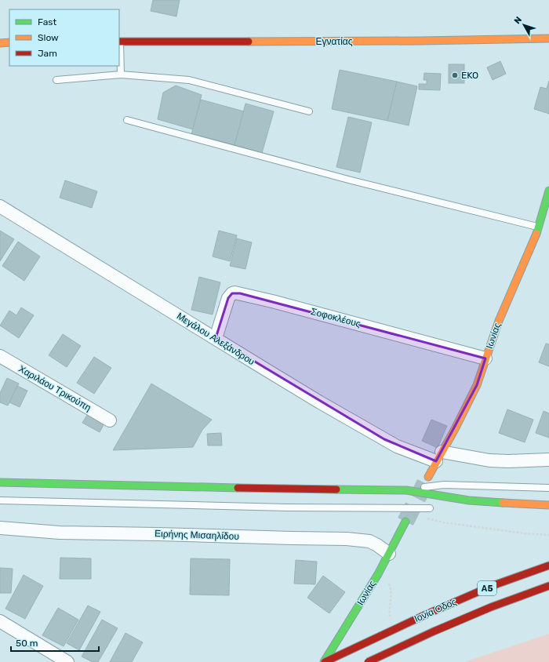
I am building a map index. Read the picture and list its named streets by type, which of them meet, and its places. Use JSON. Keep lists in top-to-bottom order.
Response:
{
  "streets": {
    "main road": [
      "Εγνατίας",
      "Ιωνίας",
      "Α5",
      "Ιονία Οδός"
    ],
    "street": [
      "Σοφοκλέους",
      "Μεγάλου Αλεξάνδρου",
      "Χαριλάου Τρικούπη",
      "Ειρήνης Μισαηλίδου"
    ]
  },
  "crossings": [
    ["Σοφοκλέους", "Ιωνίας"],
    ["Σοφοκλέους", "Μεγάλου Αλεξάνδρου"],
    ["Ιωνίας", "Μεγάλου Αλεξάνδρου"],
    ["Ιωνίας", "Ειρήνης Μισαηλίδου"],
    ["Ιωνίας", "Ιονία Οδός"]
  ],
  "places": ["EKO"],
  "legend": ["Fast", "Slow", "Jam"],
  "scale_bar": "50 m",
  "north": "top left"
}
